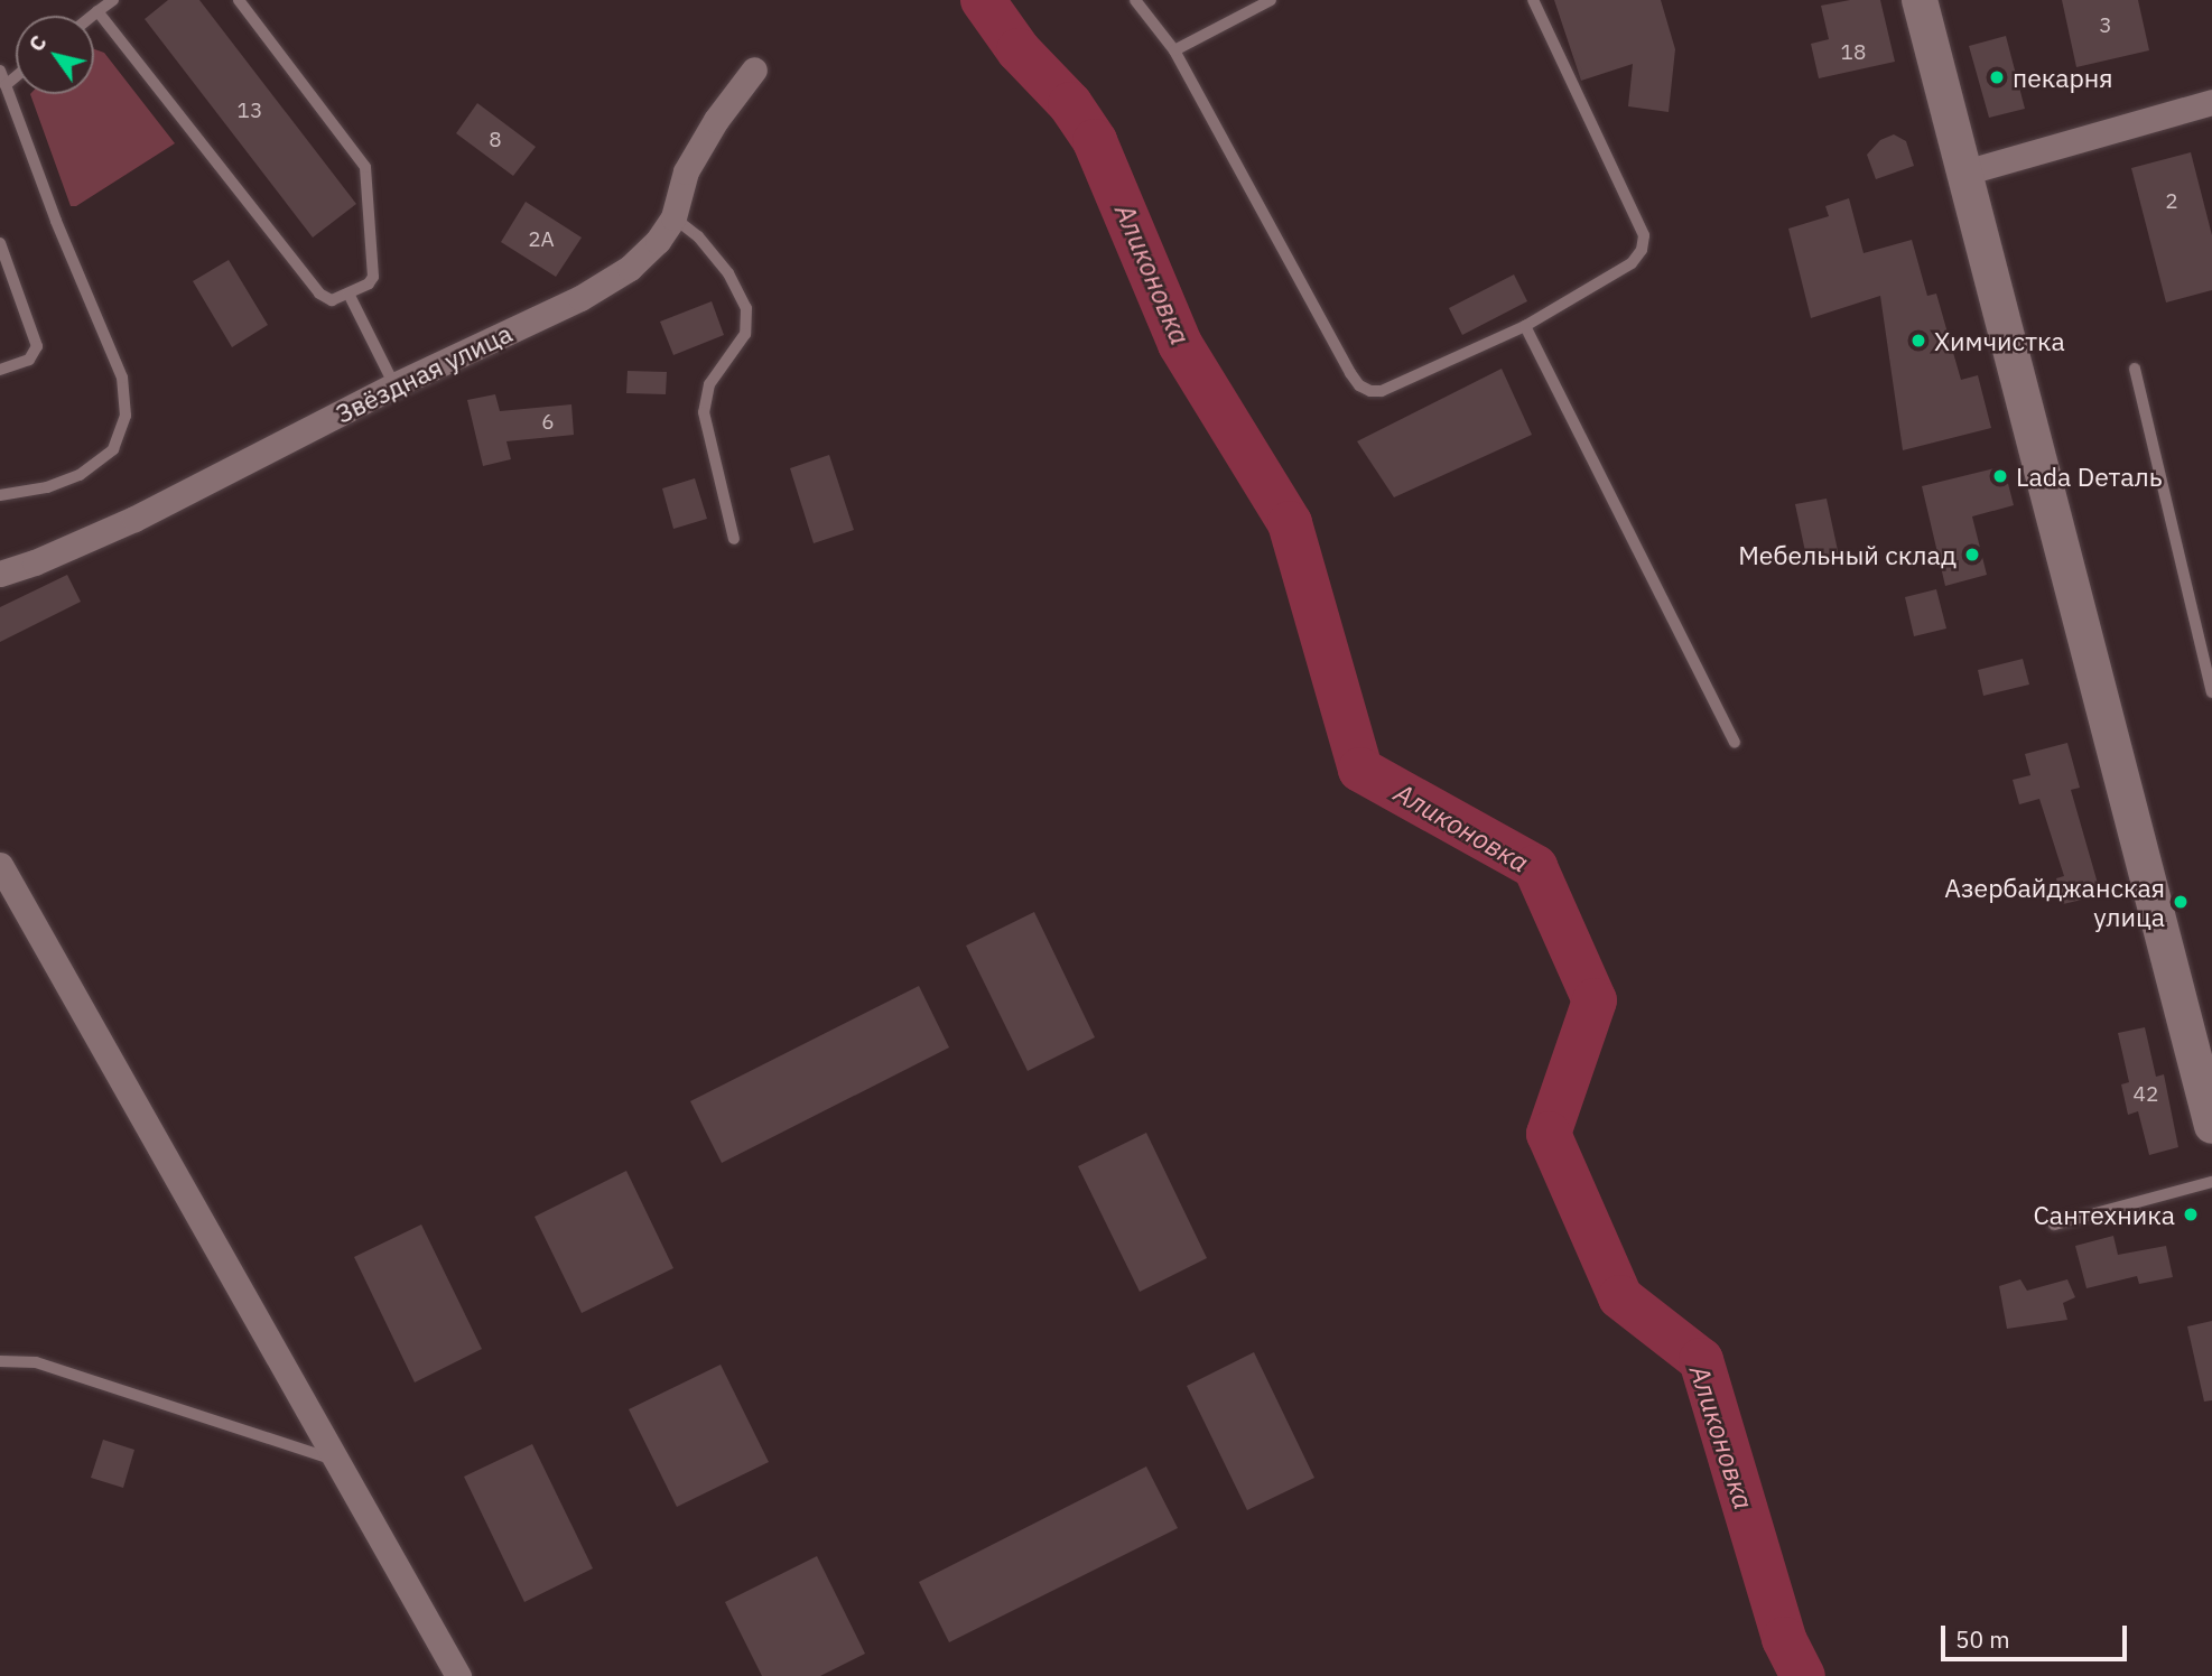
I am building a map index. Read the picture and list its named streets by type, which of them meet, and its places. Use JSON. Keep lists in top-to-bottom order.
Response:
{
  "streets": {
    "street": ["Звёздная улица"]
  },
  "water": ["Аликоновка"],
  "places": [
    "пекарня",
    "Химчистка",
    "Lada Dеталь",
    "Мебельный склад",
    "Азербайджанская улица",
    "Сантехника"
  ],
  "house_numbers": [
    "3",
    "18",
    "13",
    "8",
    "2",
    "2А",
    "6",
    "42"
  ],
  "scale_bar": "50 m",
  "north": "top left"
}
